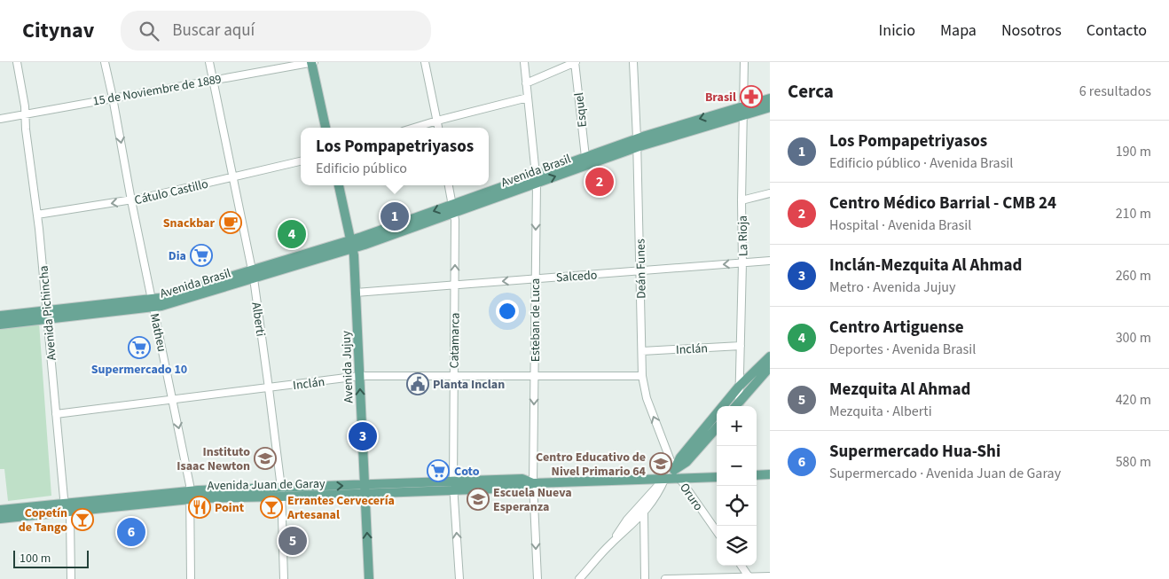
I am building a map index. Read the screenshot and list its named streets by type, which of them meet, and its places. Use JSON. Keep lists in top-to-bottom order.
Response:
{
  "streets": {
    "main road": ["Avenida Brasil", "Avenida Jujuy", "Avenida Juan de Garay"],
    "street": [
      "15 de Noviembre de 1889",
      "Esquel",
      "Cátulo Castillo",
      "La Rioja",
      "Deán Funes",
      "Salcedo",
      "Avenida Pichincha",
      "Alberti",
      "Esteban de Luca",
      "Matheu",
      "Catamarca",
      "Inclán",
      "Oruro"
    ]
  },
  "crossings": [
    ["15 de Noviembre de 1889", "Avenida Pichincha"],
    ["15 de Noviembre de 1889", "Alberti"],
    ["15 de Noviembre de 1889", "Matheu"],
    ["Esquel", "Avenida Brasil"],
    ["Avenida Brasil", "La Rioja"],
    ["Avenida Brasil", "Deán Funes"],
    ["Avenida Brasil", "Avenida Pichincha"],
    ["Avenida Brasil", "Alberti"],
    ["Avenida Brasil", "Esteban de Luca"],
    ["Avenida Brasil", "Matheu"],
    ["Avenida Brasil", "Catamarca"],
    ["Avenida Brasil", "Avenida Jujuy"],
    ["Cátulo Castillo", "Avenida Pichincha"],
    ["Cátulo Castillo", "Alberti"],
    ["Cátulo Castillo", "Matheu"],
    ["La Rioja", "Salcedo"],
    ["La Rioja", "Inclán"],
    ["Deán Funes", "Salcedo"],
    ["Deán Funes", "Inclán"],
    ["Deán Funes", "Oruro"],
    ["Salcedo", "Esteban de Luca"],
    ["Salcedo", "Catamarca"],
    ["Salcedo", "Avenida Jujuy"],
    ["Avenida Pichincha", "Inclán"],
    ["Avenida Pichincha", "Avenida Juan de Garay"],
    ["Alberti", "Inclán"],
    ["Alberti", "Avenida Juan de Garay"],
    ["Esteban de Luca", "Inclán"],
    ["Esteban de Luca", "Avenida Juan de Garay"],
    ["Matheu", "Inclán"],
    ["Matheu", "Avenida Juan de Garay"],
    ["Catamarca", "Inclán"],
    ["Catamarca", "Avenida Juan de Garay"],
    ["Inclán", "Avenida Jujuy"],
    ["Avenida Jujuy", "Avenida Juan de Garay"]
  ],
  "one_way": [
    "Cátulo Castillo",
    "Salcedo",
    "Esteban de Luca",
    "Matheu",
    "Catamarca",
    "Avenida Jujuy"
  ],
  "places": {
    "pharmacy": ["Brasil"],
    "cafe": ["Snackbar"],
    "supermarket": ["Dia", "Supermercado 10", "Coto"],
    "public building": ["Planta Inclan"],
    "school or university": ["Instituto Isaac Newton", "Centro Educativo de Nivel Primario 64", "Escuela Nueva Esperanza"],
    "restaurant": ["Point"],
    "bar": ["Errantes Cervecería Artesanal", "Copetín de Tango"]
  },
  "scale_bar": "100 m",
  "page": {
    "header": "Citynav",
    "search": "Buscar aquí",
    "nav": [
      "Inicio",
      "Mapa",
      "Nosotros",
      "Contacto"
    ],
    "heading": ["Cerca", "6 resultados"],
    "list": [
      {
        "mark": "1",
        "name": "Los Pompapetriyasos",
        "note": "Edificio público · Avenida Brasil",
        "value": "190 m"
      },
      {
        "mark": "2",
        "name": "Centro Médico Barrial - CMB 24",
        "note": "Hospital · Avenida Brasil",
        "value": "210 m"
      },
      {
        "mark": "3",
        "name": "Inclán-Mezquita Al Ahmad",
        "note": "Metro · Avenida Jujuy",
        "value": "260 m"
      },
      {
        "mark": "4",
        "name": "Centro Artiguense",
        "note": "Deportes · Avenida Brasil",
        "value": "300 m"
      },
      {
        "mark": "5",
        "name": "Mezquita Al Ahmad",
        "note": "Mezquita · Alberti",
        "value": "420 m"
      },
      {
        "mark": "6",
        "name": "Supermercado Hua-Shi",
        "note": "Supermercado · Avenida Juan de Garay",
        "value": "580 m"
      }
    ],
    "popup": ["Los Pompapetriyasos", "Edificio público"],
    "pins": [
      "2",
      "1",
      "4",
      "3",
      "6",
      "5"
    ],
    "map_buttons": ["+", "−"],
    "scale": "100 m"
  }
}
